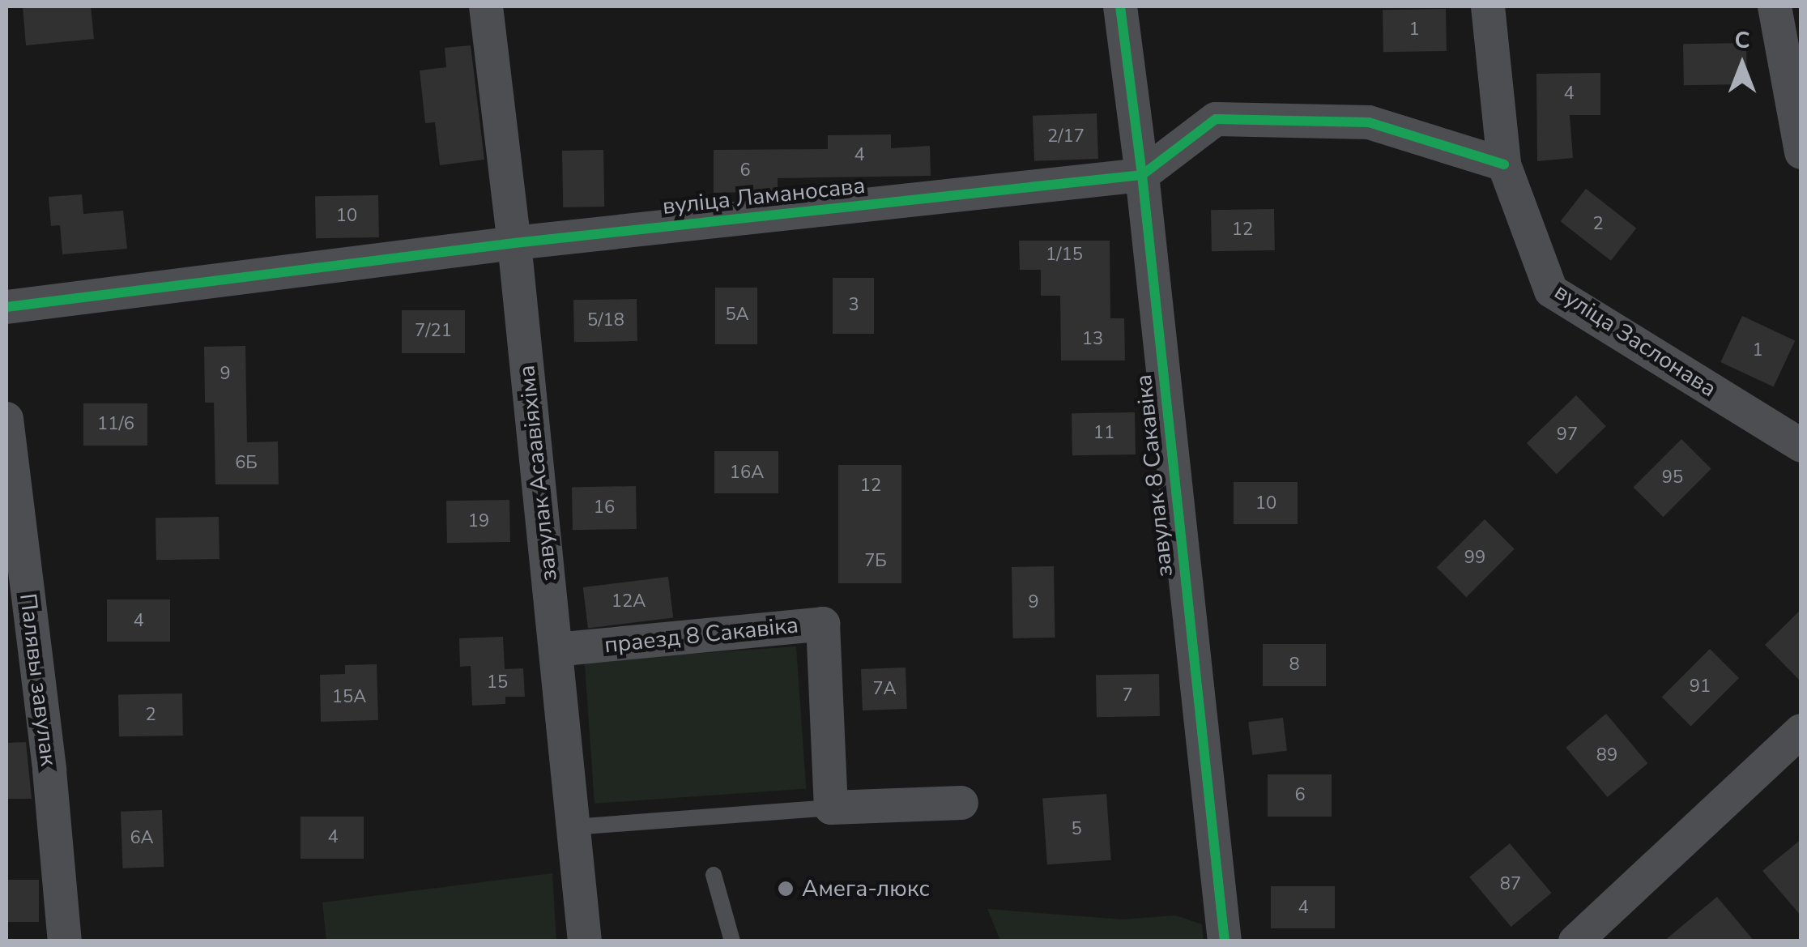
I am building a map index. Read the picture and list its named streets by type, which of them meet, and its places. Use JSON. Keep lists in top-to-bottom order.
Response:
{
  "streets": {
    "street": [
      "вуліца Ламаносава",
      "вуліца Заслонава",
      "завулак Асаавіяхіма",
      "завулак 8 Сакавіка",
      "праезд 8 Сакавіка",
      "Палявы завулак"
    ]
  },
  "crossings": [
    ["вуліца Ламаносава", "завулак Асаавіяхіма"],
    ["вуліца Ламаносава", "завулак 8 Сакавіка"],
    ["завулак Асаавіяхіма", "праезд 8 Сакавіка"]
  ],
  "places": ["Амега-люкс"],
  "house_numbers": [
    "1",
    "4",
    "2/17",
    "4",
    "6",
    "10",
    "2",
    "12",
    "1/15",
    "3",
    "5А",
    "5/18",
    "7/21",
    "13",
    "1",
    "9",
    "11/6",
    "11",
    "97",
    "6Б",
    "16А",
    "95",
    "12",
    "10",
    "16",
    "19",
    "99",
    "7Б",
    "12А",
    "9",
    "4",
    "8",
    "15",
    "91",
    "7А",
    "7",
    "15А",
    "2",
    "89",
    "6",
    "5",
    "4",
    "6А",
    "87",
    "4"
  ],
  "north": "top"
}
